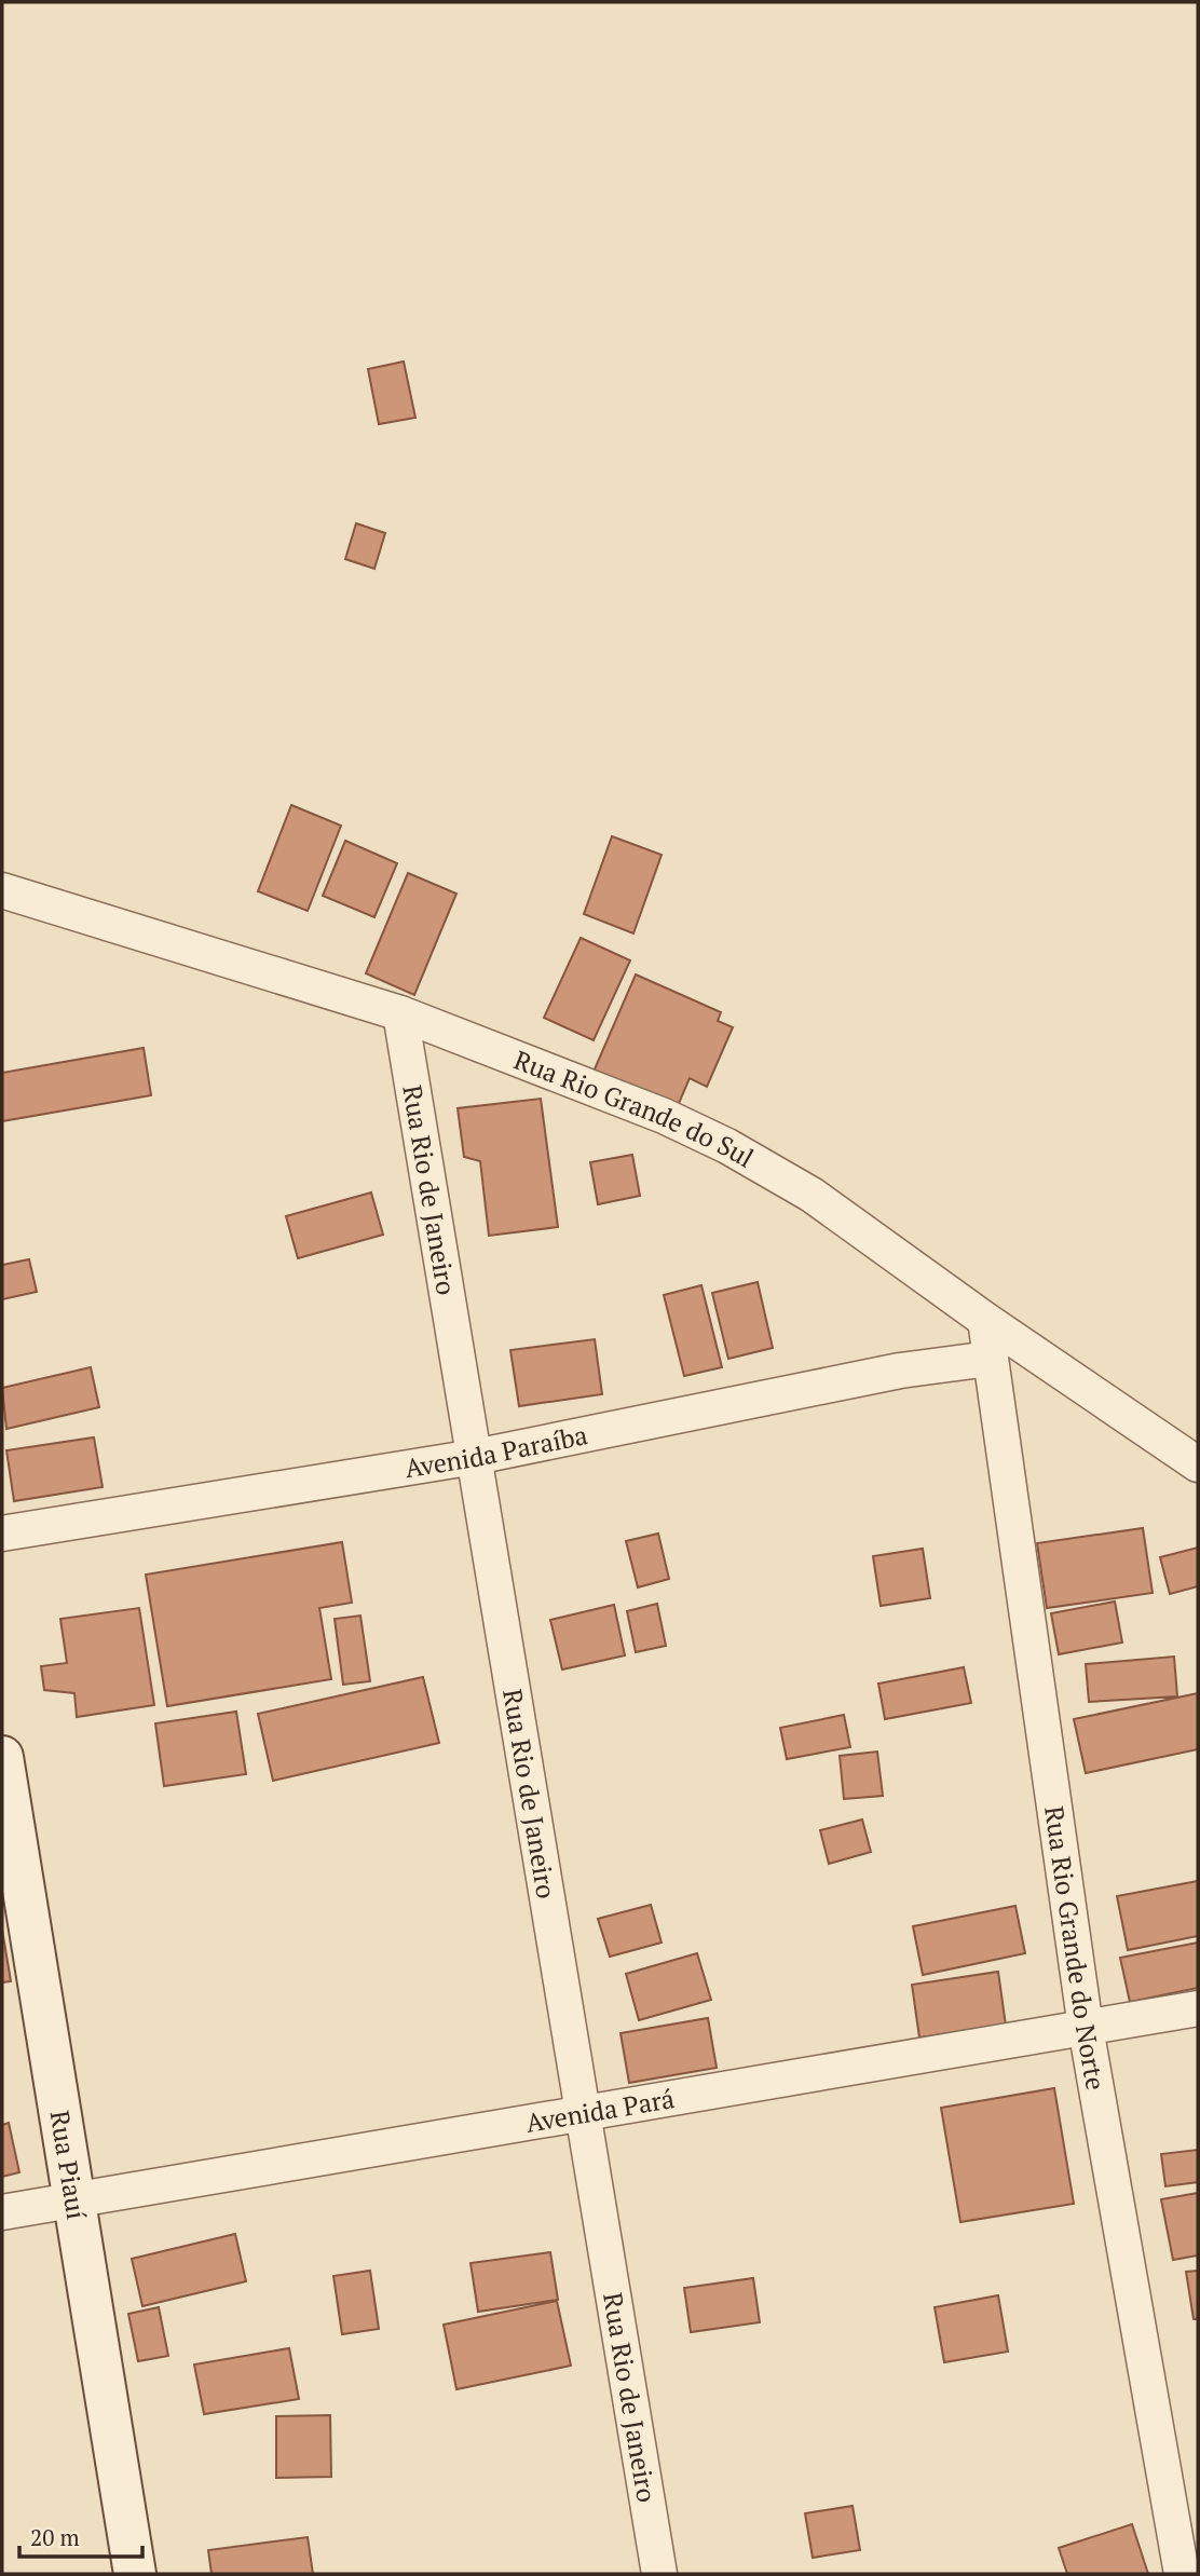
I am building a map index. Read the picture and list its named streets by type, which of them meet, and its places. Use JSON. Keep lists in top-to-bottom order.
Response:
{
  "streets": {
    "street": [
      "Rua Rio Grande do Sul",
      "Rua Rio de Janeiro",
      "Avenida Paraíba",
      "Rua Rio Grande do Norte",
      "Avenida Pará",
      "Rua Piauí"
    ]
  },
  "crossings": [
    ["Rua Rio Grande do Sul", "Rua Rio de Janeiro"],
    ["Rua Rio Grande do Sul", "Rua Rio Grande do Norte"],
    ["Rua Rio de Janeiro", "Avenida Paraíba"],
    ["Rua Rio de Janeiro", "Avenida Pará"],
    ["Avenida Paraíba", "Rua Rio Grande do Norte"],
    ["Rua Rio Grande do Norte", "Avenida Pará"],
    ["Avenida Pará", "Rua Piauí"]
  ],
  "scale_bar": "20 m"
}
